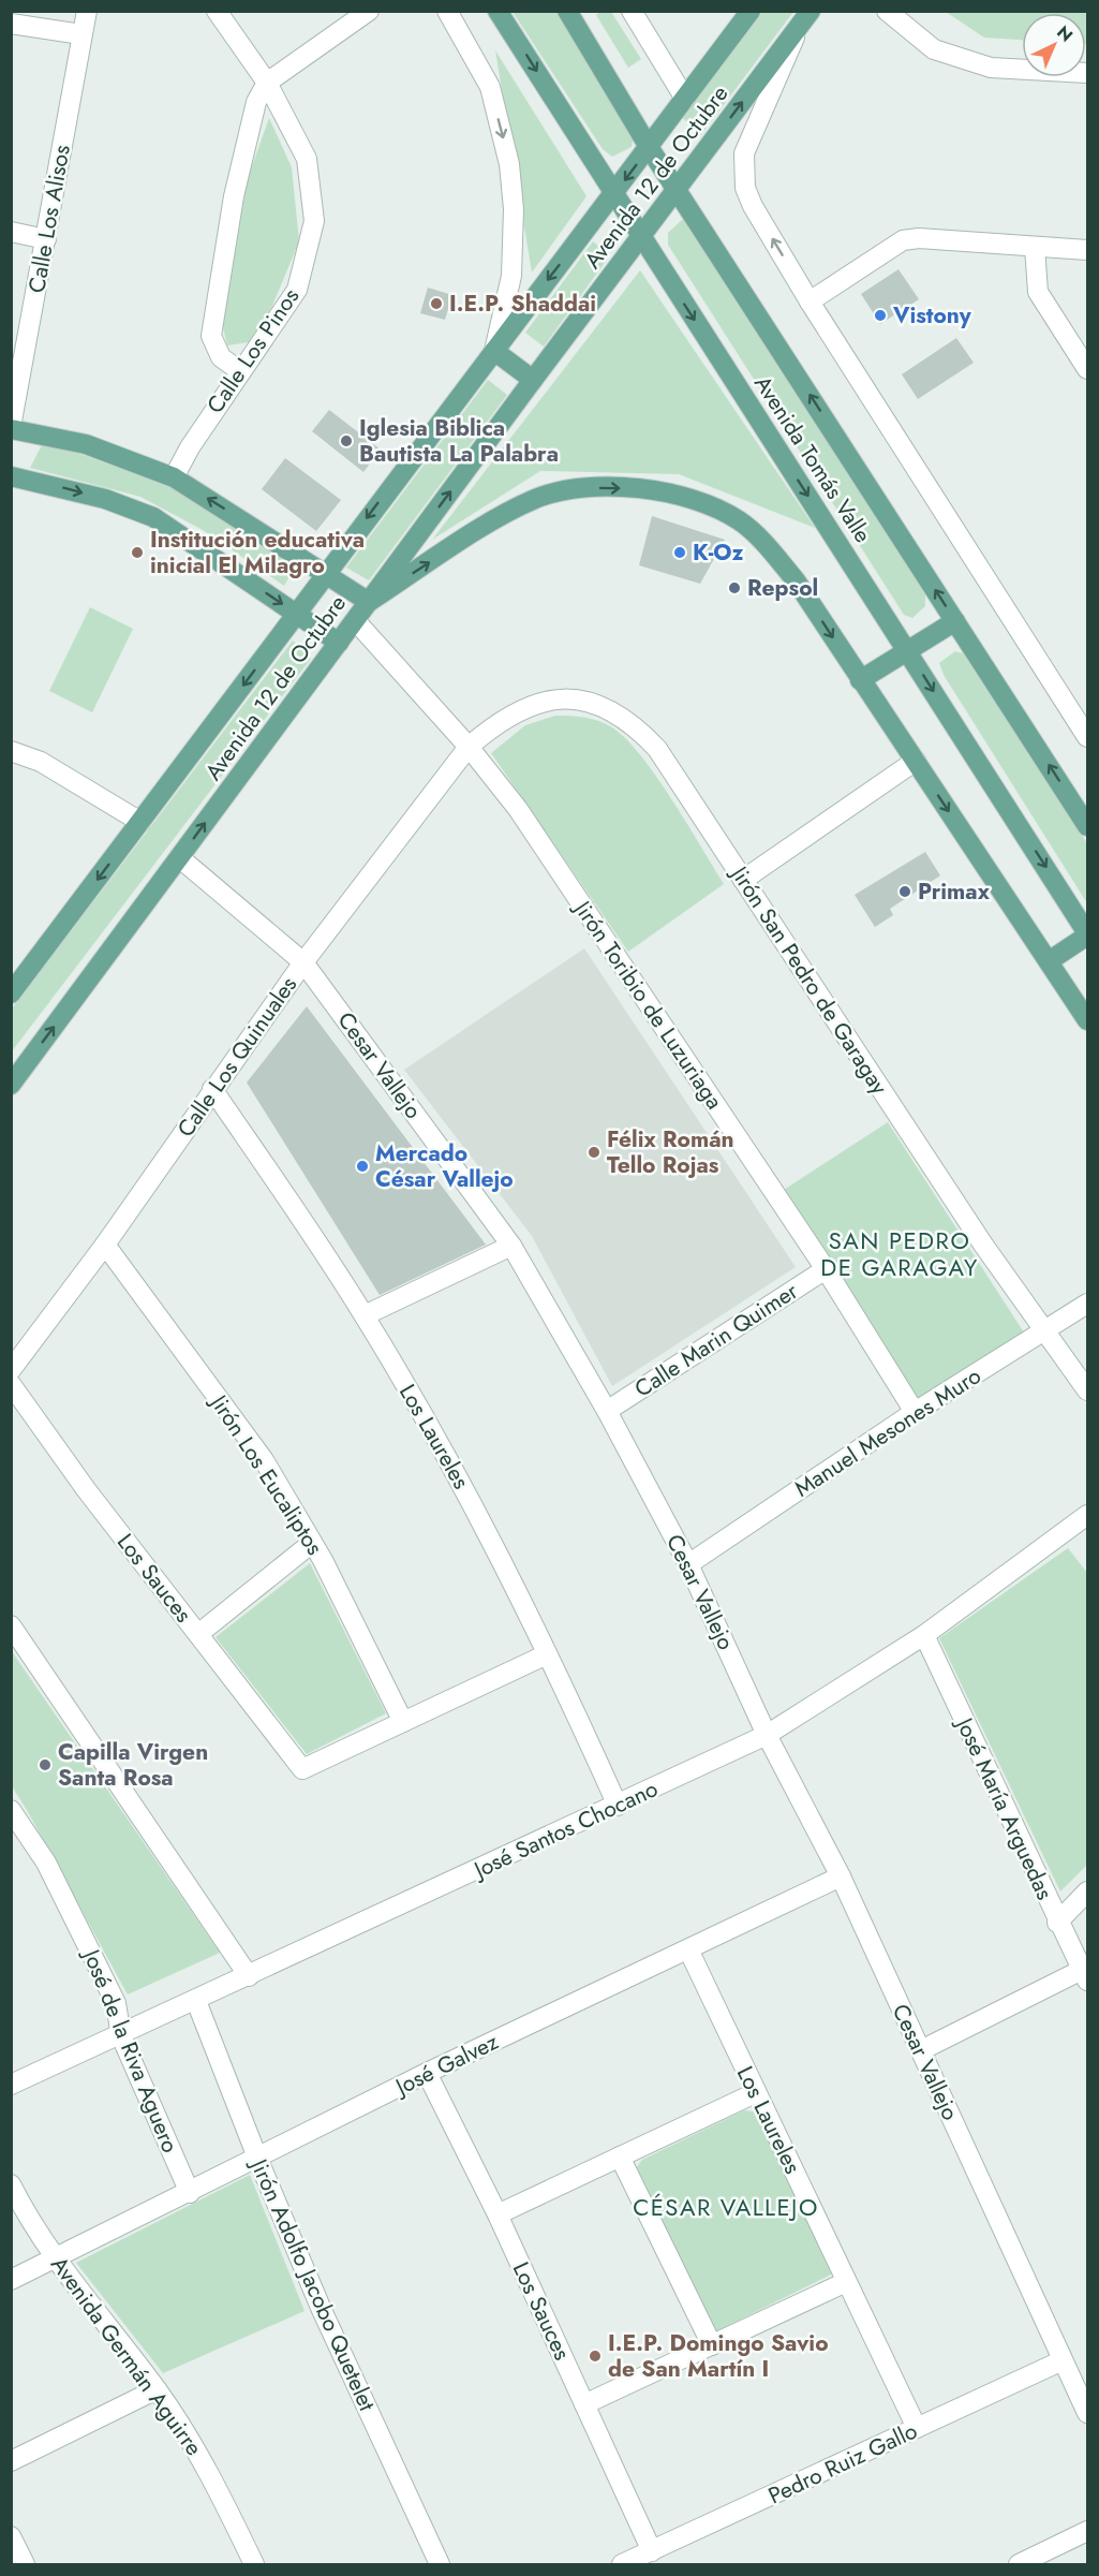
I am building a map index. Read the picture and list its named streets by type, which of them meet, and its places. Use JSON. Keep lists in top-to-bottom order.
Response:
{
  "streets": {
    "main road": ["Avenida 12 de Octubre", "Avenida Tomás Valle"],
    "street": [
      "Calle Los Alisos",
      "Calle Los Pinos",
      "Jirón San Pedro de Garagay",
      "Jirón Toribio de Luzuriaga",
      "Calle Los Quinuales",
      "Cesar Vallejo",
      "Calle Marin Quimer",
      "Manuel Mesones Muro",
      "Los Laureles",
      "Jirón Los Eucaliptos",
      "Los Sauces",
      "José María Arguedas",
      "José Santos Chocano",
      "José de la Riva Aguero",
      "José Galvez",
      "Jirón Adolfo Jacobo Quetelet",
      "Avenida Germán Aguirre",
      "Pedro Ruiz Gallo"
    ]
  },
  "crossings": [
    ["Avenida 12 de Octubre", "Avenida Tomás Valle"],
    ["Avenida 12 de Octubre", "Jirón Toribio de Luzuriaga"],
    ["Avenida 12 de Octubre", "Cesar Vallejo"],
    ["Jirón San Pedro de Garagay", "Jirón Toribio de Luzuriaga"],
    ["Jirón San Pedro de Garagay", "Calle Los Quinuales"],
    ["Jirón San Pedro de Garagay", "Manuel Mesones Muro"],
    ["Jirón Toribio de Luzuriaga", "Calle Los Quinuales"],
    ["Jirón Toribio de Luzuriaga", "Calle Marin Quimer"],
    ["Jirón Toribio de Luzuriaga", "Manuel Mesones Muro"],
    ["Calle Los Quinuales", "Cesar Vallejo"],
    ["Calle Los Quinuales", "Los Laureles"],
    ["Calle Los Quinuales", "Jirón Los Eucaliptos"],
    ["Cesar Vallejo", "Calle Marin Quimer"],
    ["Cesar Vallejo", "Manuel Mesones Muro"],
    ["Cesar Vallejo", "José Santos Chocano"],
    ["Cesar Vallejo", "José Galvez"],
    ["Cesar Vallejo", "Pedro Ruiz Gallo"],
    ["Los Laureles", "José Santos Chocano"],
    ["Los Laureles", "José Galvez"],
    ["Los Laureles", "Pedro Ruiz Gallo"],
    ["Jirón Los Eucaliptos", "Los Sauces"],
    ["Los Sauces", "José Galvez"],
    ["Los Sauces", "Pedro Ruiz Gallo"],
    ["José María Arguedas", "José Santos Chocano"],
    ["José Santos Chocano", "José de la Riva Aguero"],
    ["José Santos Chocano", "Jirón Adolfo Jacobo Quetelet"],
    ["José de la Riva Aguero", "José Galvez"],
    ["José Galvez", "Jirón Adolfo Jacobo Quetelet"],
    ["José Galvez", "Avenida Germán Aguirre"]
  ],
  "districts": ["SAN PEDRO DE GARAGAY", "CÉSAR VALLEJO"],
  "places": [
    "I.E.P. Shaddai",
    "Vistony",
    "Iglesia Biblica Bautista La Palabra",
    "Institución educativa inicial El Milagro",
    "K-Oz",
    "Repsol",
    "Primax",
    "Félix Román Tello Rojas",
    "Mercado César Vallejo",
    "Capilla Virgen Santa Rosa",
    "I.E.P. Domingo Savio de San Martín I"
  ],
  "north": "top right"
}
